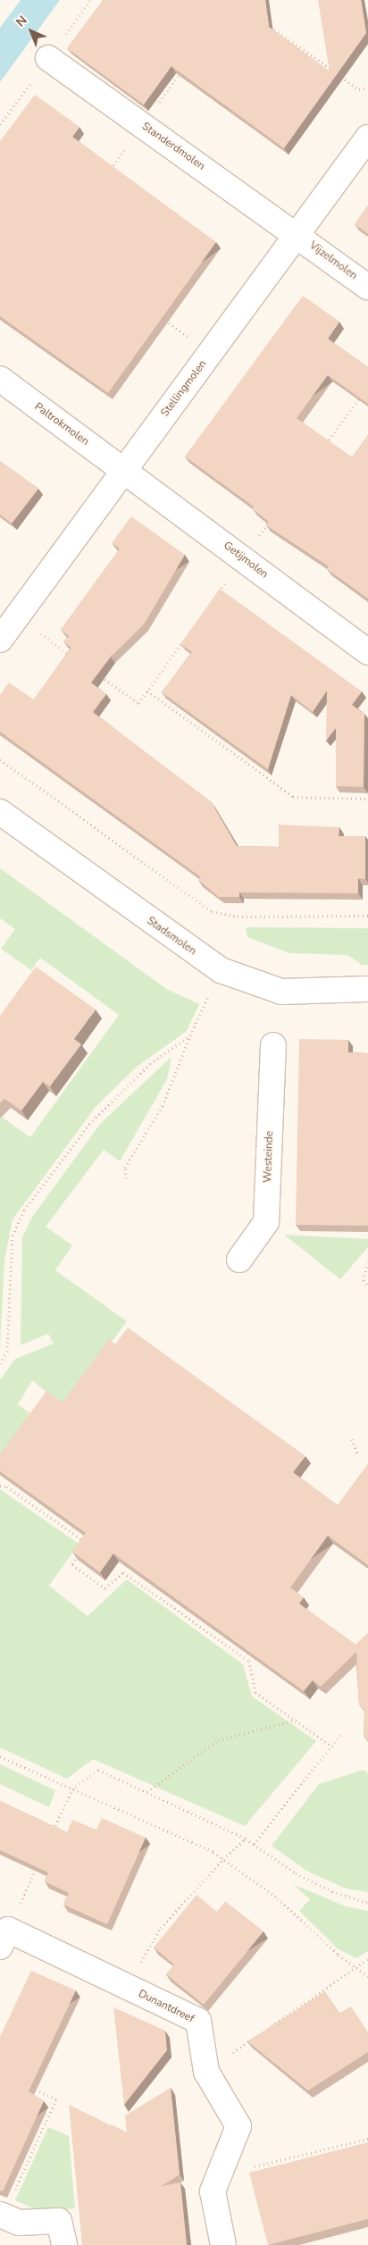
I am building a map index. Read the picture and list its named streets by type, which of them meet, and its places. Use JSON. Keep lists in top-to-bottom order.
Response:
{
  "streets": {
    "street": [
      "Standerdmolen",
      "Vijzelmolen",
      "Stellingmolen",
      "Paltrokmolen",
      "Getijmolen",
      "Stadsmolen",
      "Westeinde",
      "Dunantdreef"
    ]
  },
  "crossings": [
    ["Standerdmolen", "Vijzelmolen"],
    ["Standerdmolen", "Stellingmolen"],
    ["Vijzelmolen", "Stellingmolen"],
    ["Stellingmolen", "Paltrokmolen"],
    ["Stellingmolen", "Getijmolen"],
    ["Paltrokmolen", "Getijmolen"]
  ],
  "north": "top left"
}
